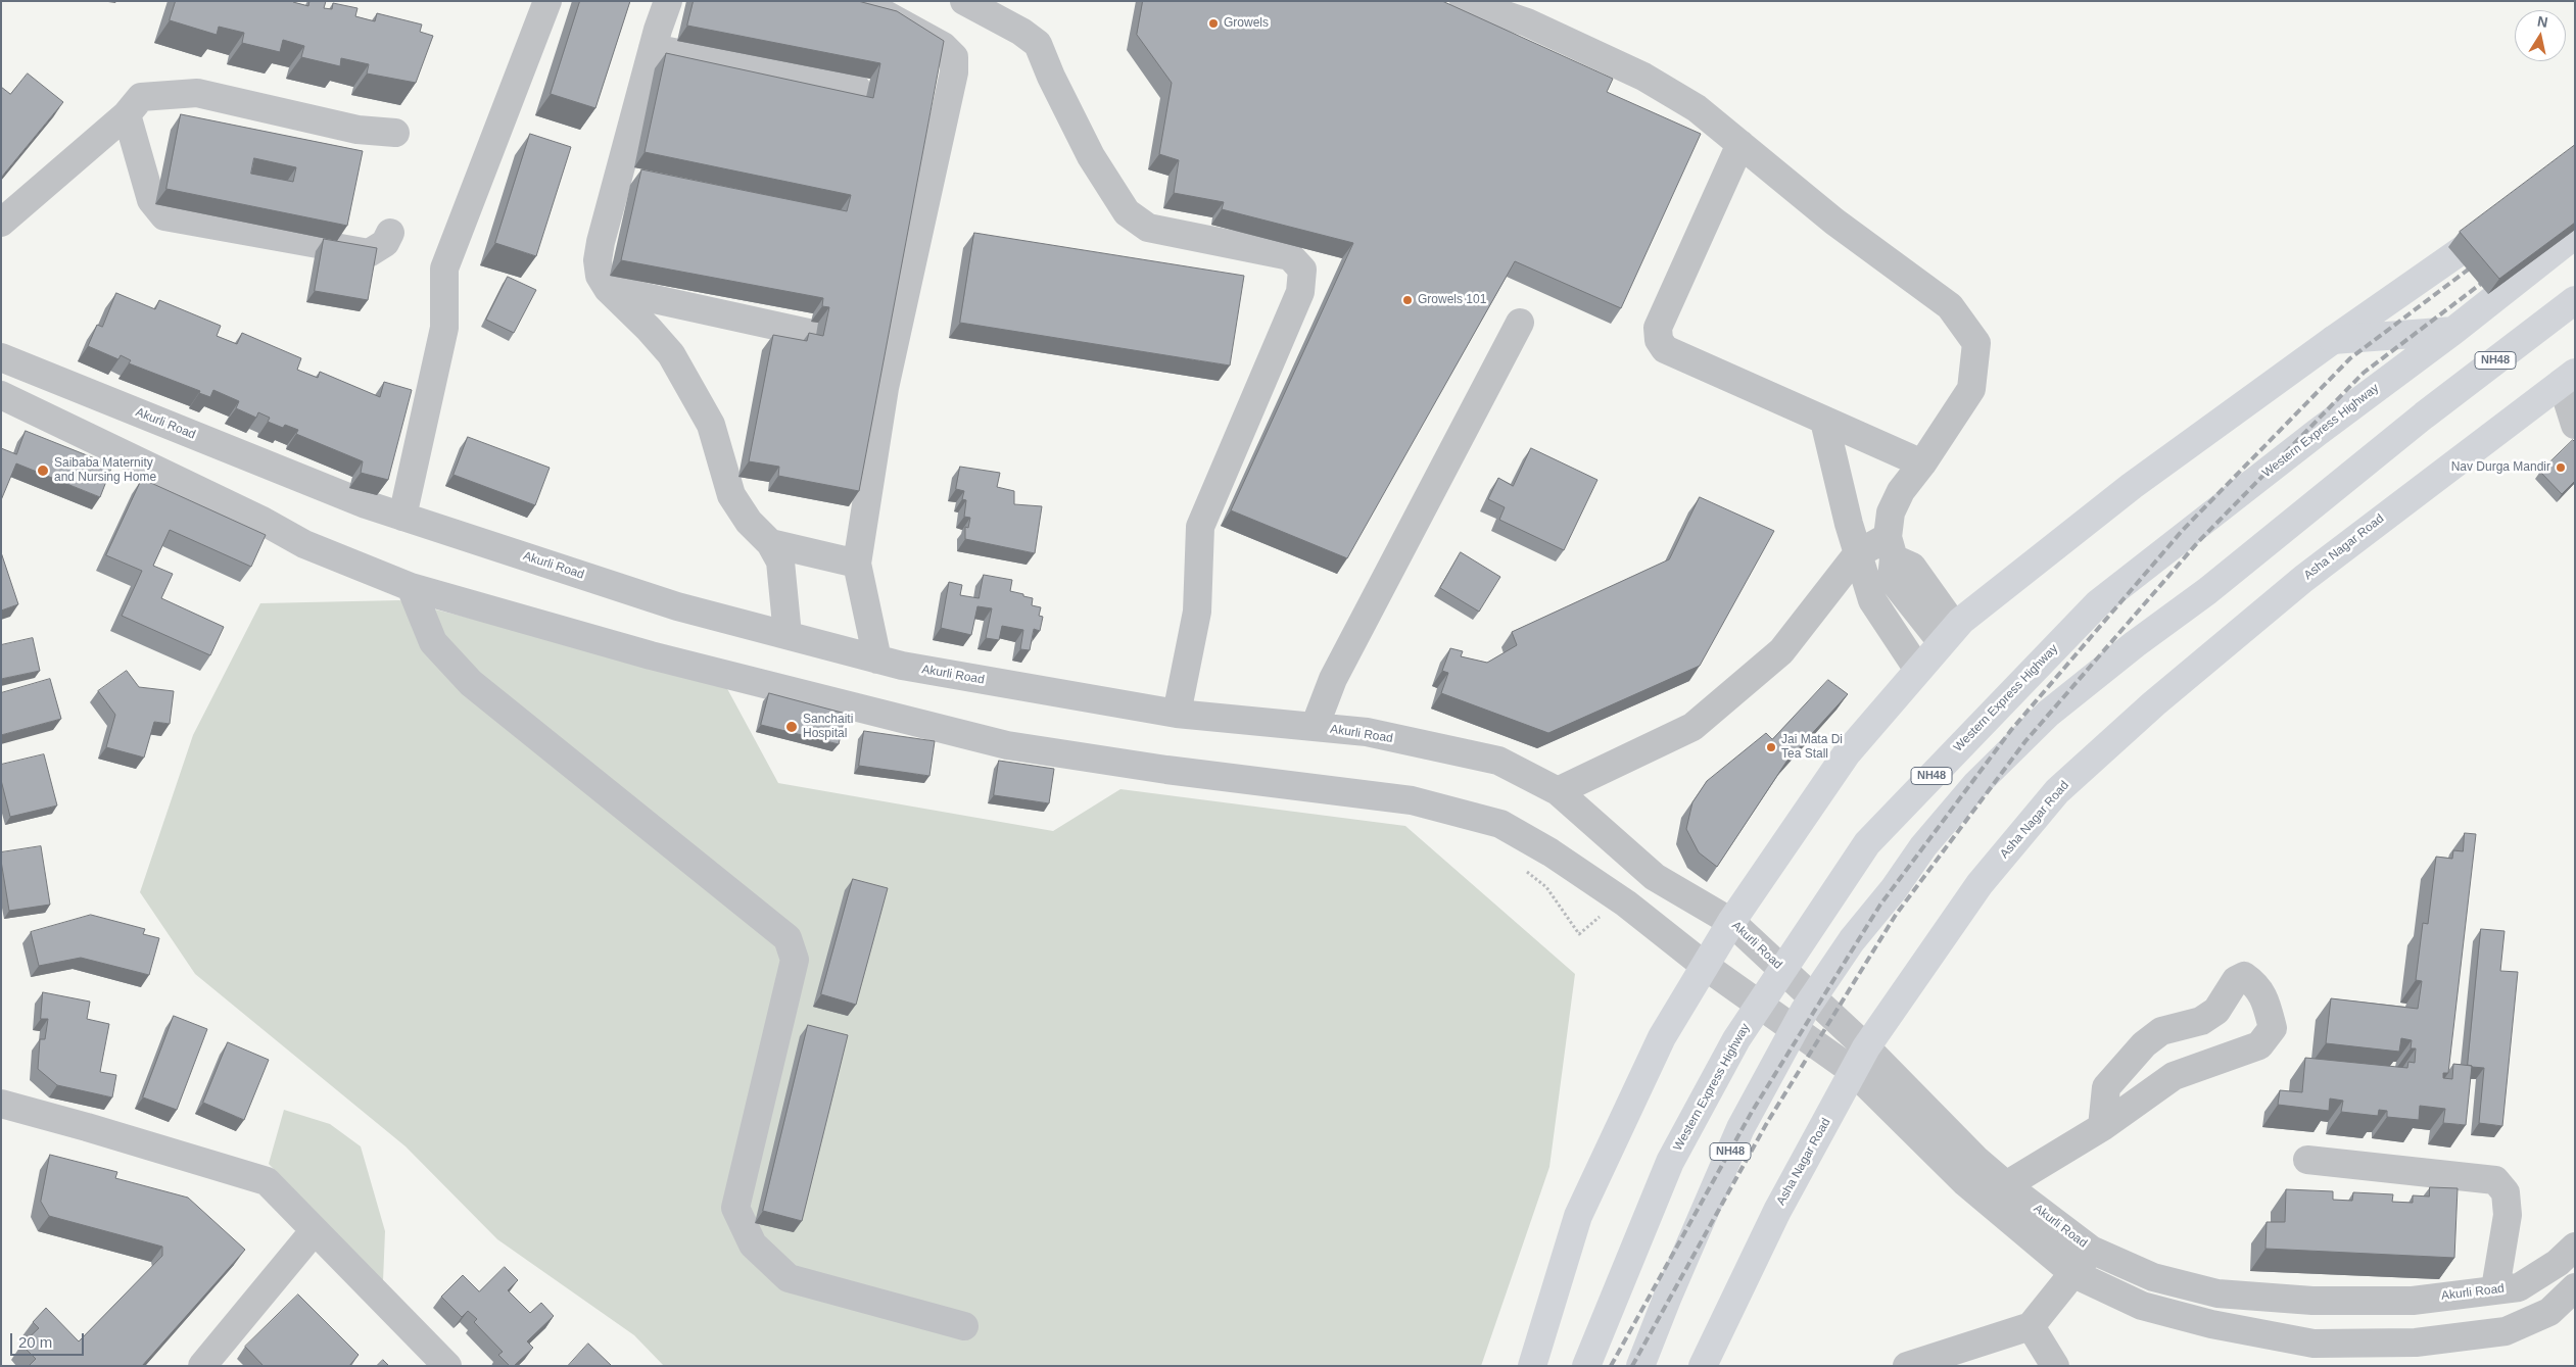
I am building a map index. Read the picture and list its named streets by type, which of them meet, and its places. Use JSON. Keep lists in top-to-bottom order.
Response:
{
  "streets": {
    "main road": ["NH48", "Western Express Highway", "Asha Nagar Road"],
    "street": ["Akurli Road"]
  },
  "crossings": [
    ["Akurli Road", "Asha Nagar Road"]
  ],
  "places": [
    "Growels",
    "Growels 101",
    "Nav Durga Mandir",
    "Saibaba Maternity and Nursing Home",
    "Sanchaiti Hospital",
    "Jai Mata Di Tea Stall"
  ],
  "scale_bar": "20 m",
  "north": "top"
}
